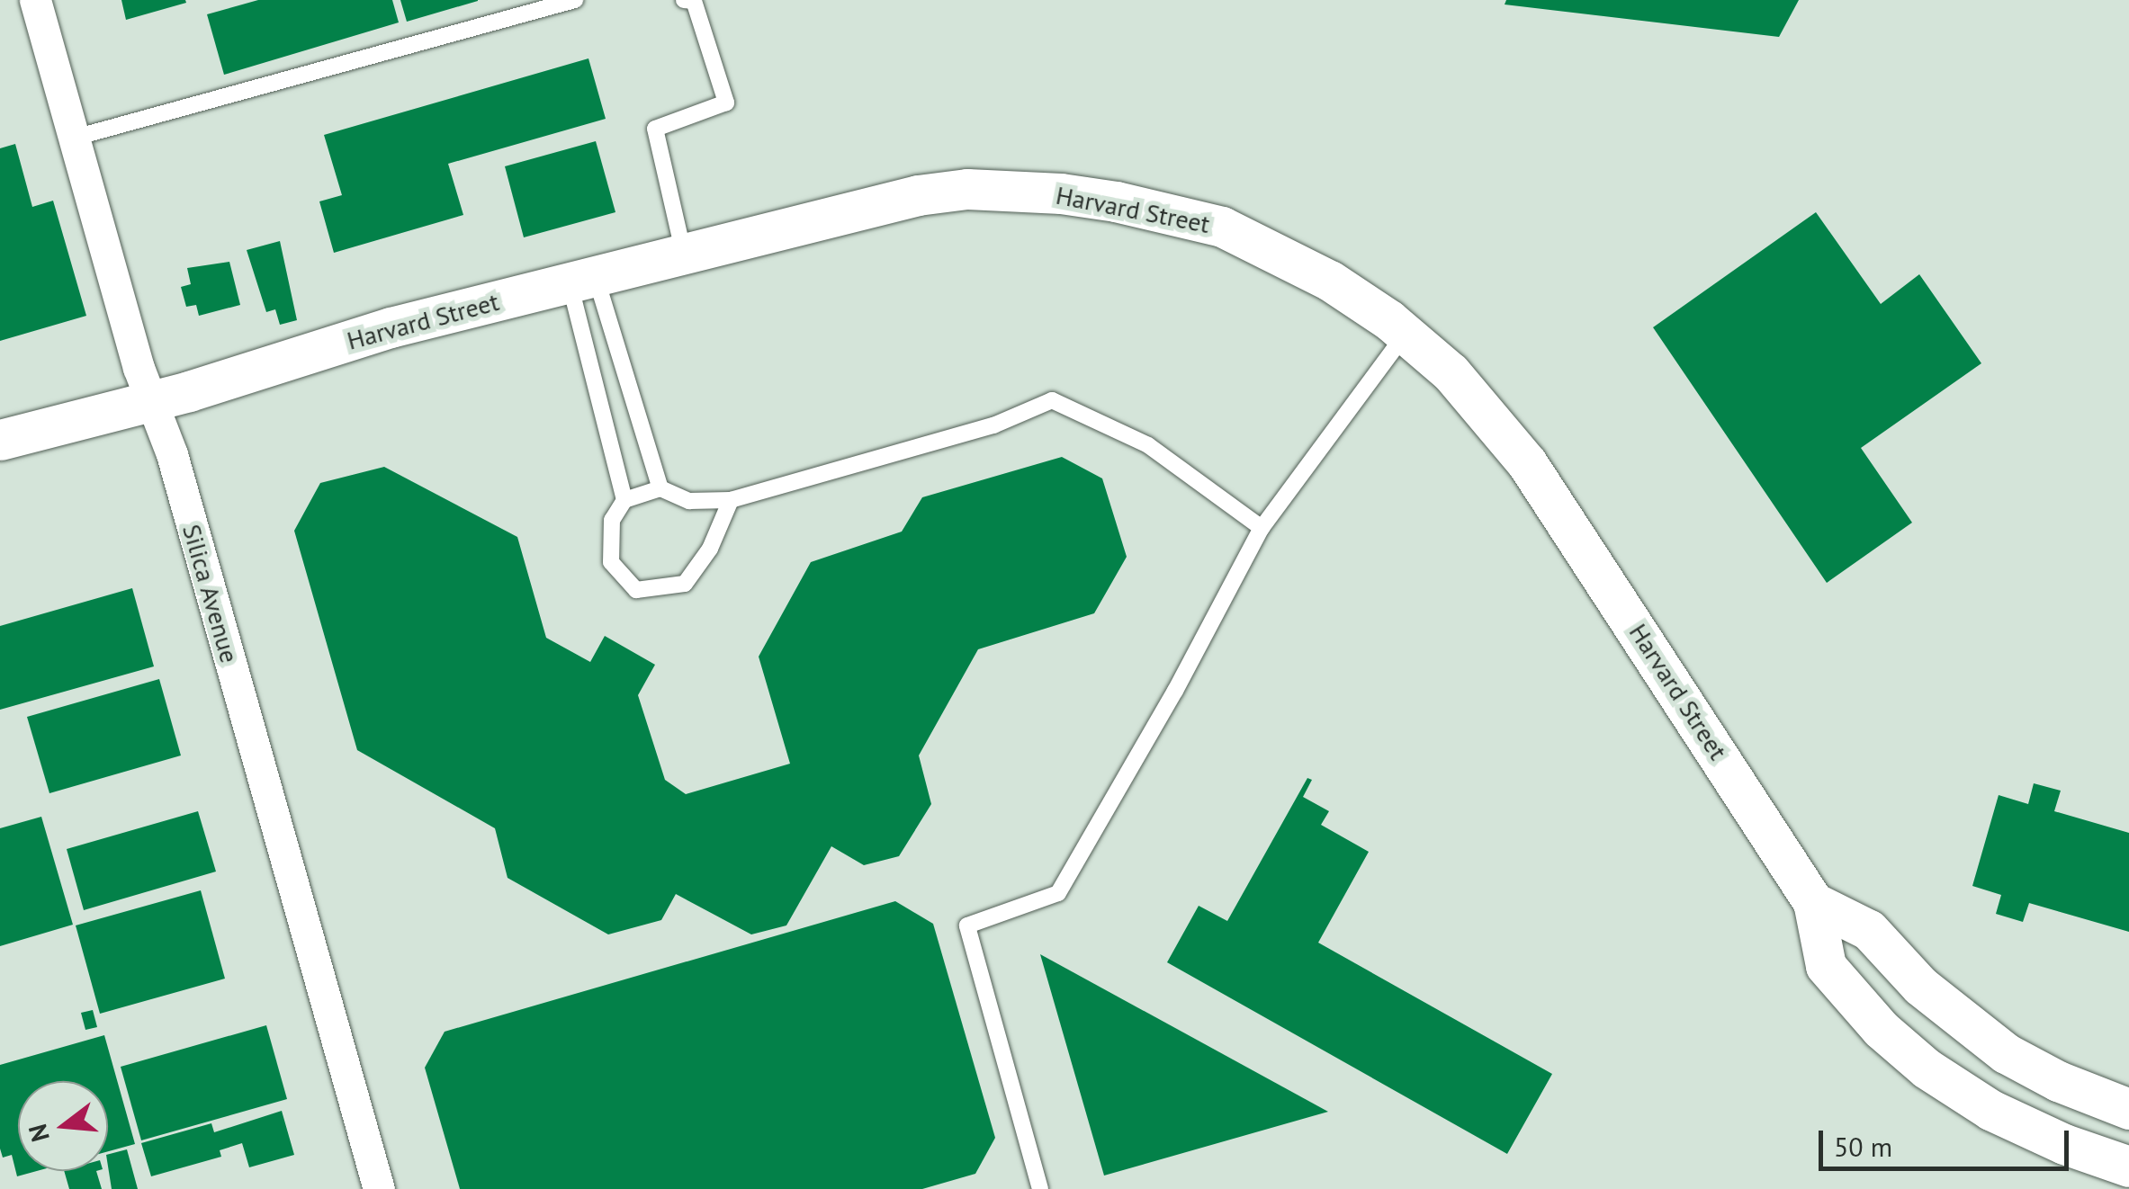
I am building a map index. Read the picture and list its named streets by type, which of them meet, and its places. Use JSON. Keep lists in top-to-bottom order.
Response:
{
  "streets": {
    "street": ["Harvard Street", "Silica Avenue"]
  },
  "crossings": [
    ["Harvard Street", "Silica Avenue"]
  ],
  "scale_bar": "50 m",
  "north": "left"
}
